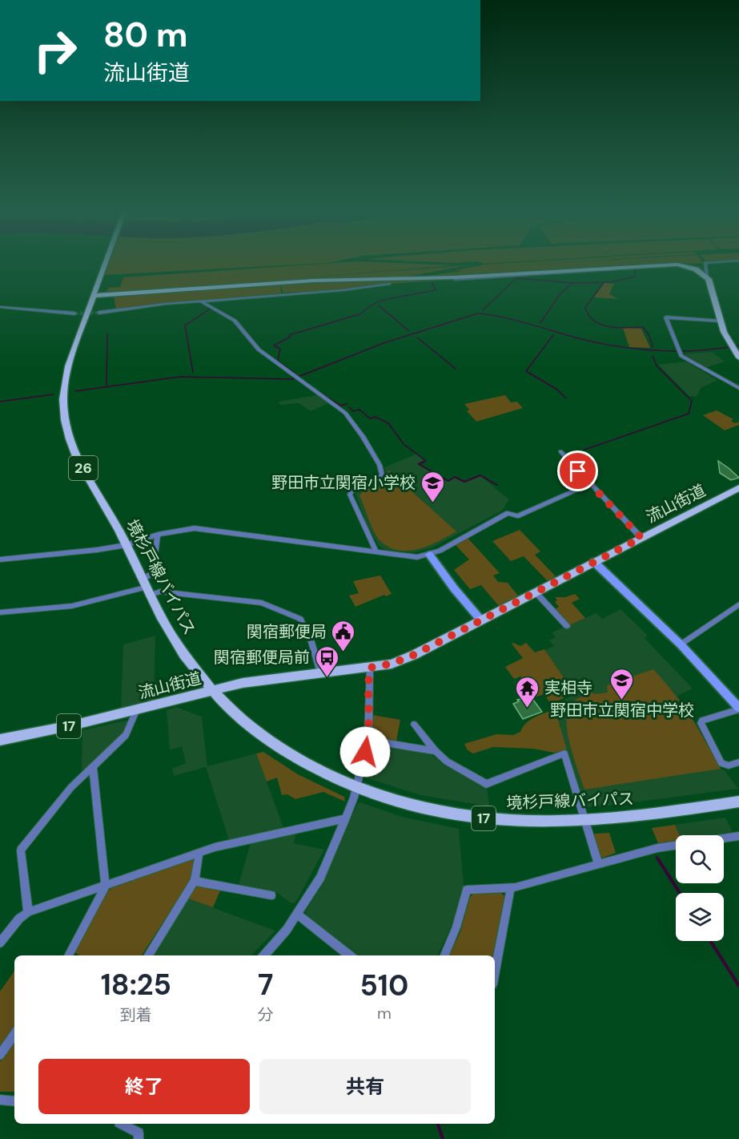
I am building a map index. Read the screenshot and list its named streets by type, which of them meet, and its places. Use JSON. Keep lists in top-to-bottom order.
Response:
{
  "streets": {
    "main road": [
      "26",
      "流山街道",
      "境杉戸線バイパス",
      "17"
    ]
  },
  "crossings": [
    ["26", "境杉戸線バイパス"],
    ["流山街道", "境杉戸線バイパス"]
  ],
  "places": {
    "school or university": ["野田市立関宿小学校", "野田市立関宿中学校"],
    "public building": ["関宿郵便局"],
    "bus stop": ["関宿郵便局前"],
    "temple": ["実相寺"]
  },
  "page": {
    "turn": ["80 m", "流山街道"],
    "eta": [
      "18:25",
      "到着",
      "7",
      "分",
      "510",
      "m"
    ],
    "buttons": ["終了", "共有"]
  }
}
